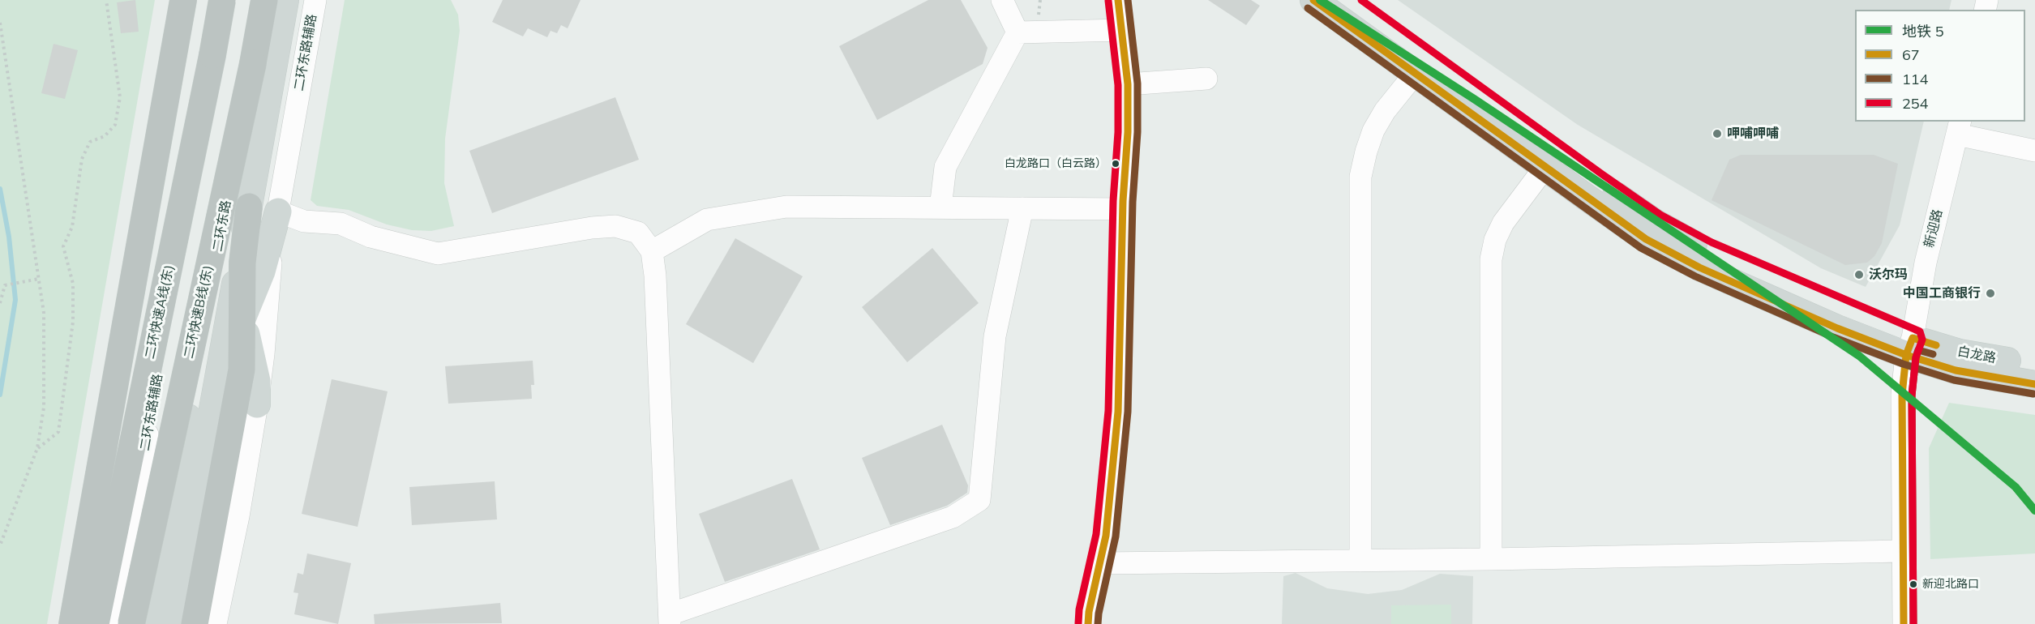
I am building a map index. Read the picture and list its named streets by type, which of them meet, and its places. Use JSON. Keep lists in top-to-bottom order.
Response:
{
  "streets": {
    "highway": ["二环快速A线(东)", "二环快速B线(东)"],
    "main road": ["二环东路", "白龙路"],
    "street": ["二环东路辅路", "新迎路"]
  },
  "crossings": [
    ["二环东路辅路", "二环快速A线(东)"],
    ["二环东路", "二环快速B线(东)"],
    ["新迎路", "白龙路"]
  ],
  "places": [
    "呷哺呷哺",
    "白龙路口（白云路）",
    "沃尔玛",
    "中国工商银行",
    "新迎北路口"
  ],
  "lines": [
    "metro line 5",
    "transit line 67",
    "transit line 114",
    "transit line 254"
  ],
  "legend": [
    "地铁 5",
    "67",
    "114",
    "254"
  ]
}
